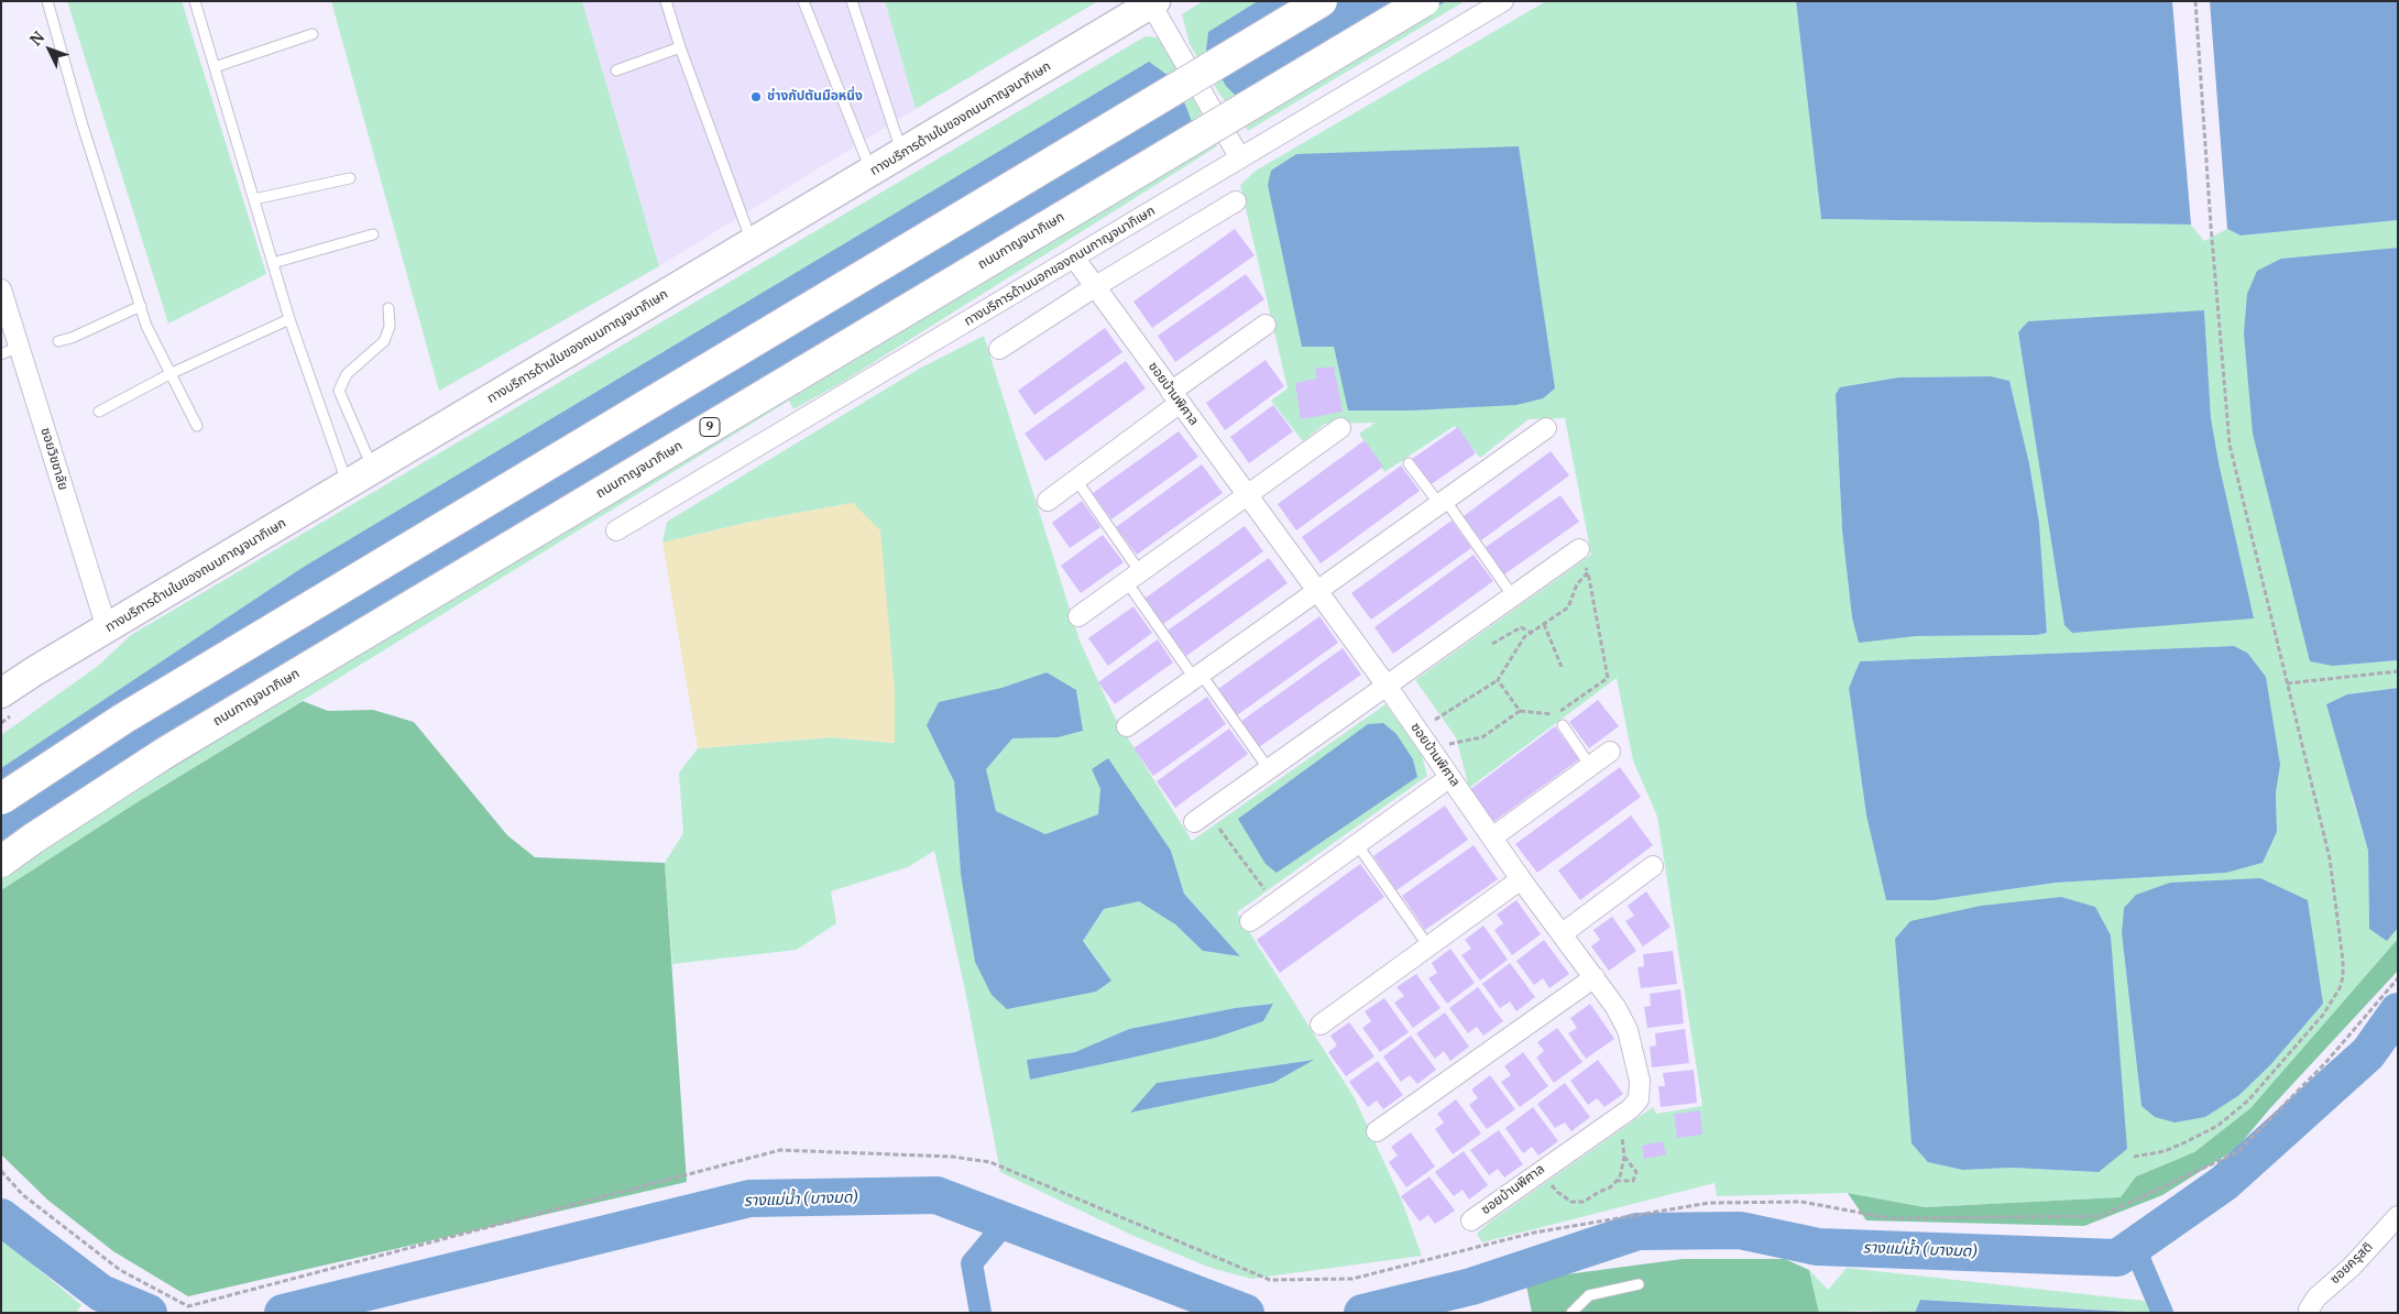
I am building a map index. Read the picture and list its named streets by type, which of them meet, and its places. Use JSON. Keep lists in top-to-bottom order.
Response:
{
  "streets": {
    "highway": ["ถนนกาญจนาภิเษก", "9"],
    "main road": ["ทางบริการด้านในของถนนกาญจนาภิเษก"],
    "street": [
      "ทางบริการด้านนอกของถนนกาญจนาภิเษก",
      "ซอยบ้านพิศาล",
      "ซอยวิชชาลัย",
      "ซอยครุสติ"
    ]
  },
  "crossings": [
    ["ทางบริการด้านในของถนนกาญจนาภิเษก", "ซอยวิชชาลัย"],
    ["ทางบริการด้านนอกของถนนกาญจนาภิเษก", "ซอยบ้านพิศาล"]
  ],
  "water": ["รางแม่น้ำ (บางมด)"],
  "places": ["ช่างกัปตันมือหนึ่ง"],
  "north": "top left"
}
